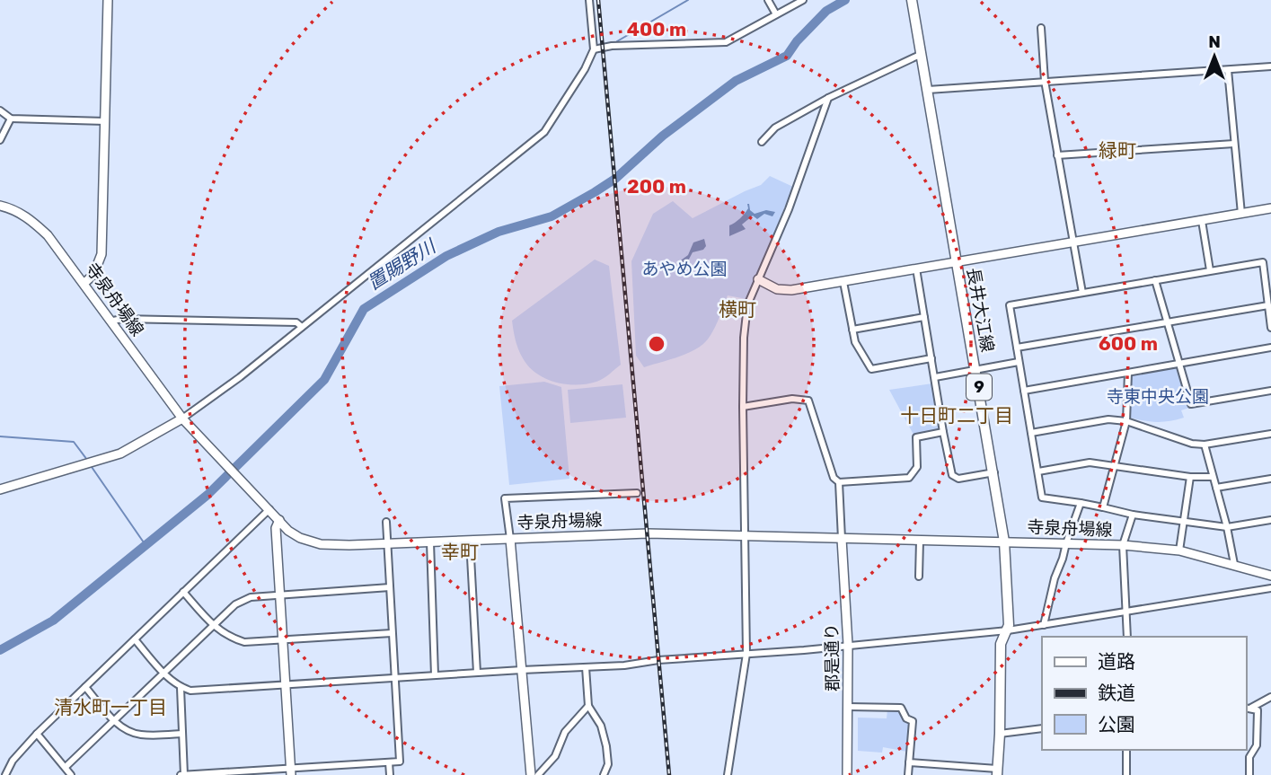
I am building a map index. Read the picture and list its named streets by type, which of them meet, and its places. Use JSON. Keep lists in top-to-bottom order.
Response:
{
  "streets": {
    "main road": ["長井大江線", "9"],
    "street": ["寺泉舟場線", "郡是通り"]
  },
  "crossings": [
    ["寺泉舟場線", "長井大江線"],
    ["寺泉舟場線", "郡是通り"]
  ],
  "districts": [
    "緑町",
    "横町",
    "十日町二丁目",
    "幸町",
    "清水町一丁目"
  ],
  "water": ["置賜野川"],
  "parks": ["あやめ公園", "寺東中央公園"],
  "legend": ["道路", "鉄道", "公園"],
  "north": "top",
  "rings": ["400 m", "200 m", "600 m"]
}
